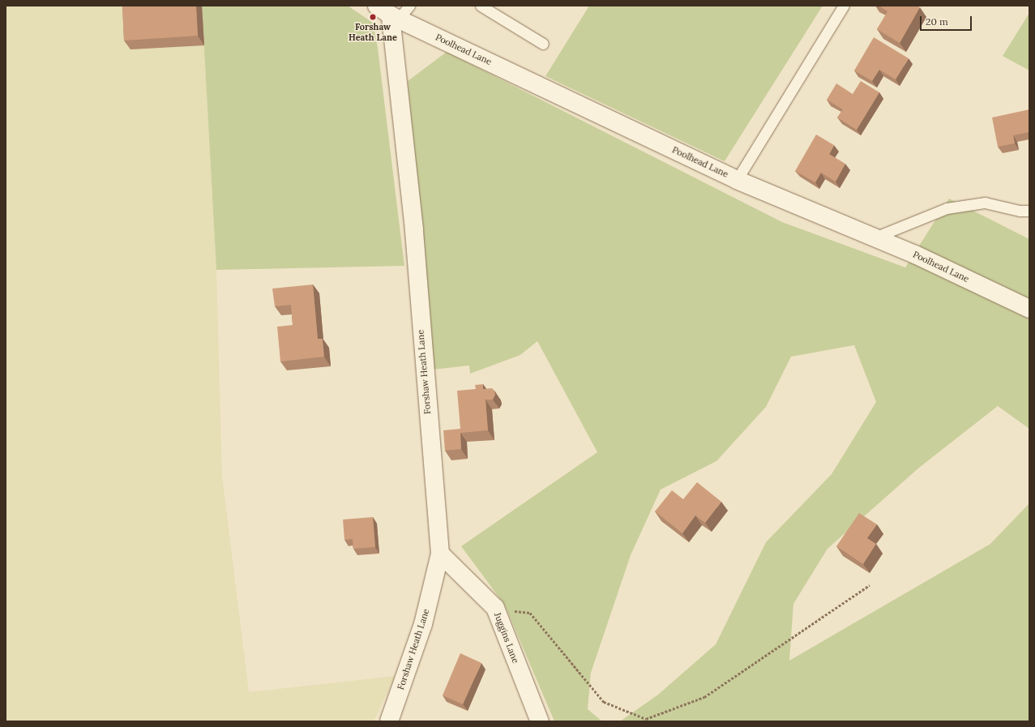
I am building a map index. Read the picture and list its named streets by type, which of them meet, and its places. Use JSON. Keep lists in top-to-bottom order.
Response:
{
  "streets": {
    "street": ["Poolhead Lane", "Forshaw Heath Lane", "Juggins Lane"]
  },
  "crossings": [
    ["Poolhead Lane", "Forshaw Heath Lane"],
    ["Forshaw Heath Lane", "Juggins Lane"]
  ],
  "places": ["Forshaw Heath Lane"],
  "scale_bar": "20 m"
}
